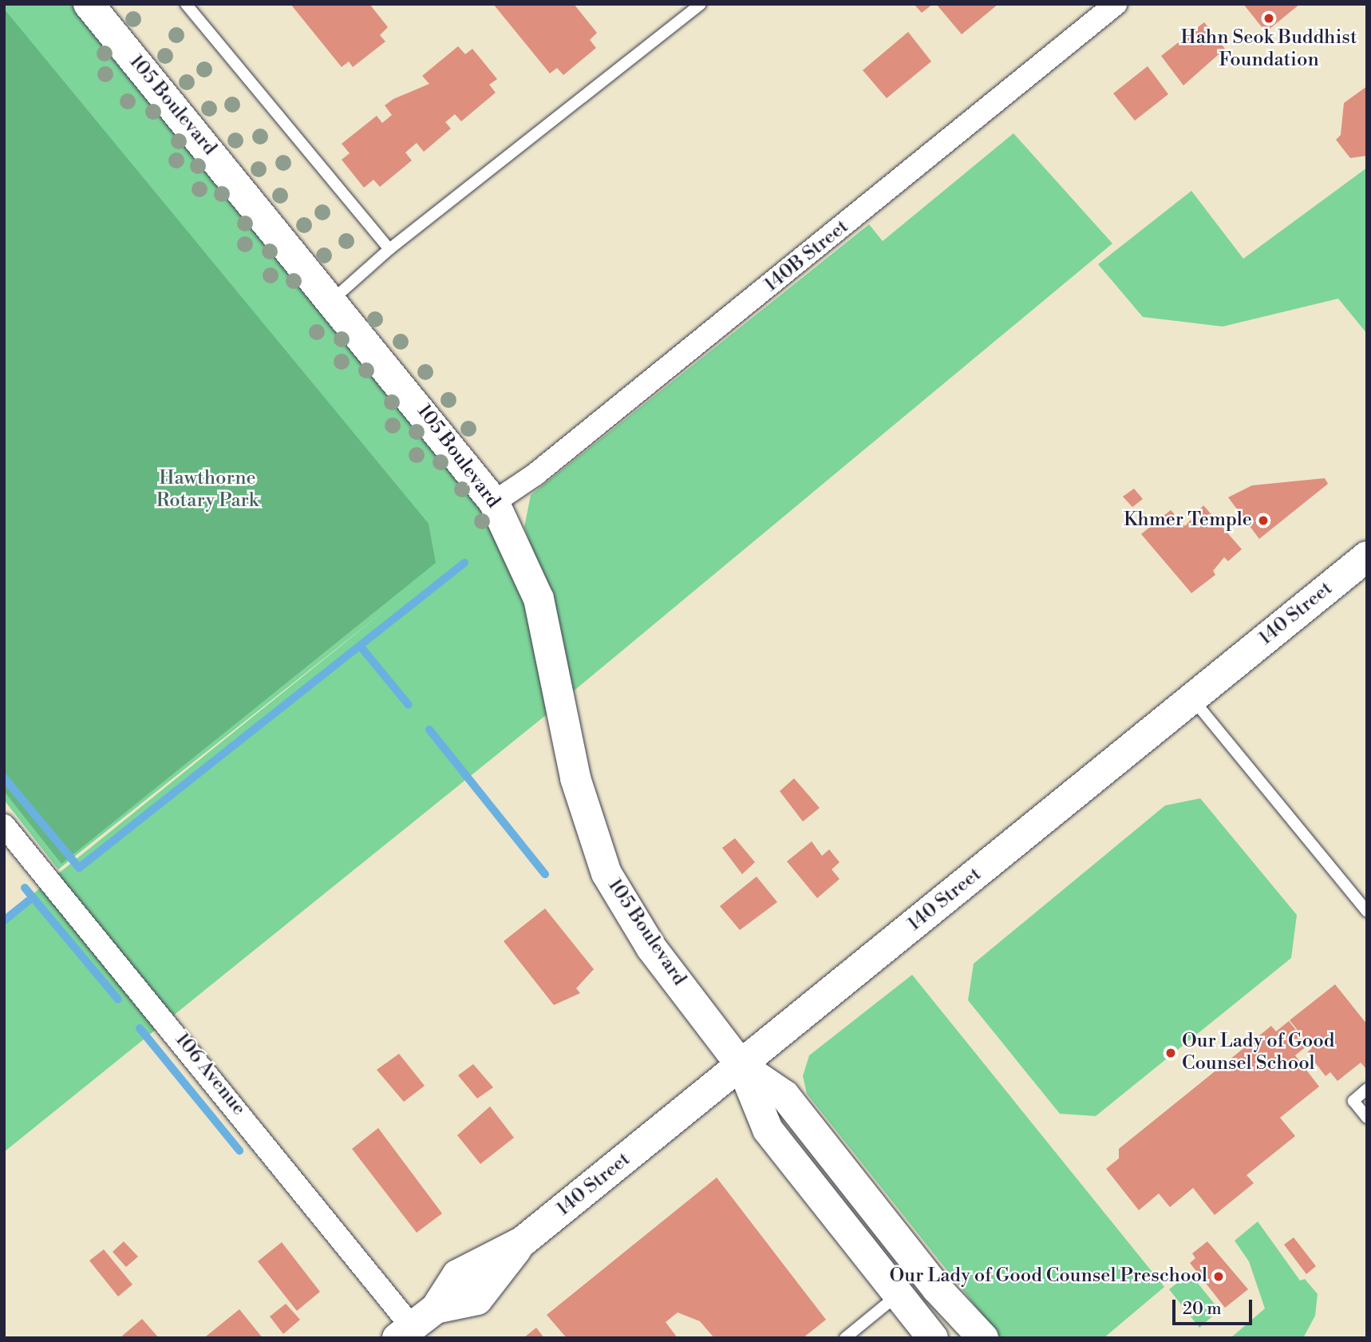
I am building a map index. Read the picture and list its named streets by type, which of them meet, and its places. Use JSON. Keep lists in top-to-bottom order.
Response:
{
  "streets": {
    "street": [
      "105 Boulevard",
      "140B Street",
      "140 Street",
      "106 Avenue"
    ]
  },
  "crossings": [
    ["105 Boulevard", "140B Street"],
    ["105 Boulevard", "140 Street"],
    ["140 Street", "106 Avenue"]
  ],
  "parks": ["Hawthorne Rotary Park"],
  "places": [
    "Hahn Seok Buddhist Foundation",
    "Khmer Temple",
    "Our Lady of Good Counsel School",
    "Our Lady of Good Counsel Preschool"
  ],
  "scale_bar": "20 m"
}
